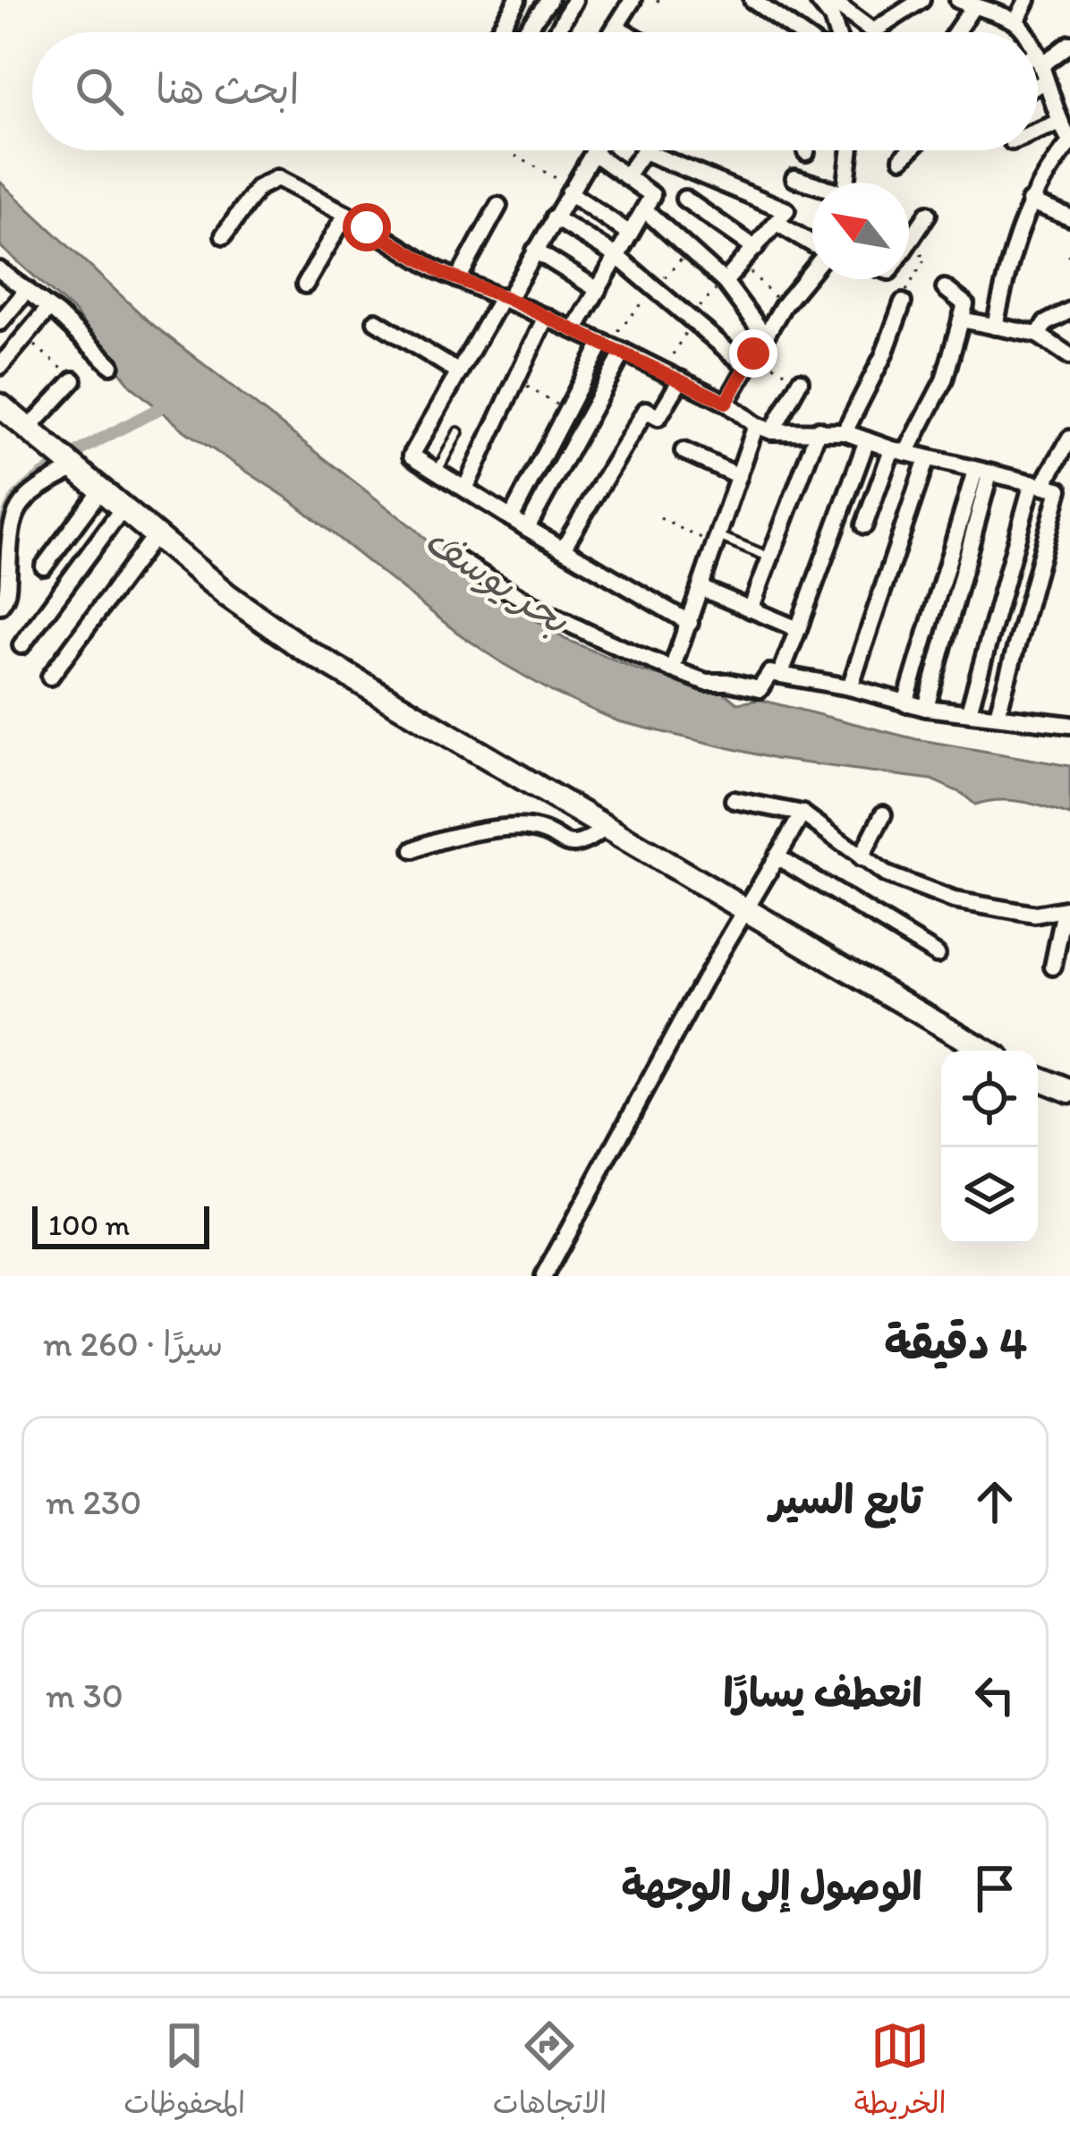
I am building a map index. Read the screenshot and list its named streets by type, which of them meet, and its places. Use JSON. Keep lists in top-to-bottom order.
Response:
{
  "water": ["بحر يوسف"],
  "scale_bar": "100 m",
  "north": "top left",
  "page": {
    "search": "ابحث هنا",
    "scale": "100 m",
    "heading": ["4 دقيقة", "سيرًا · 260 m"],
    "list": [
      ["تابع السير", "230 m"],
      ["انعطف يسارًا", "30 m"],
      "الوصول إلى الوجهة"
    ],
    "nav": ["الخريطة", "الاتجاهات", "المحفوظات"]
  }
}
